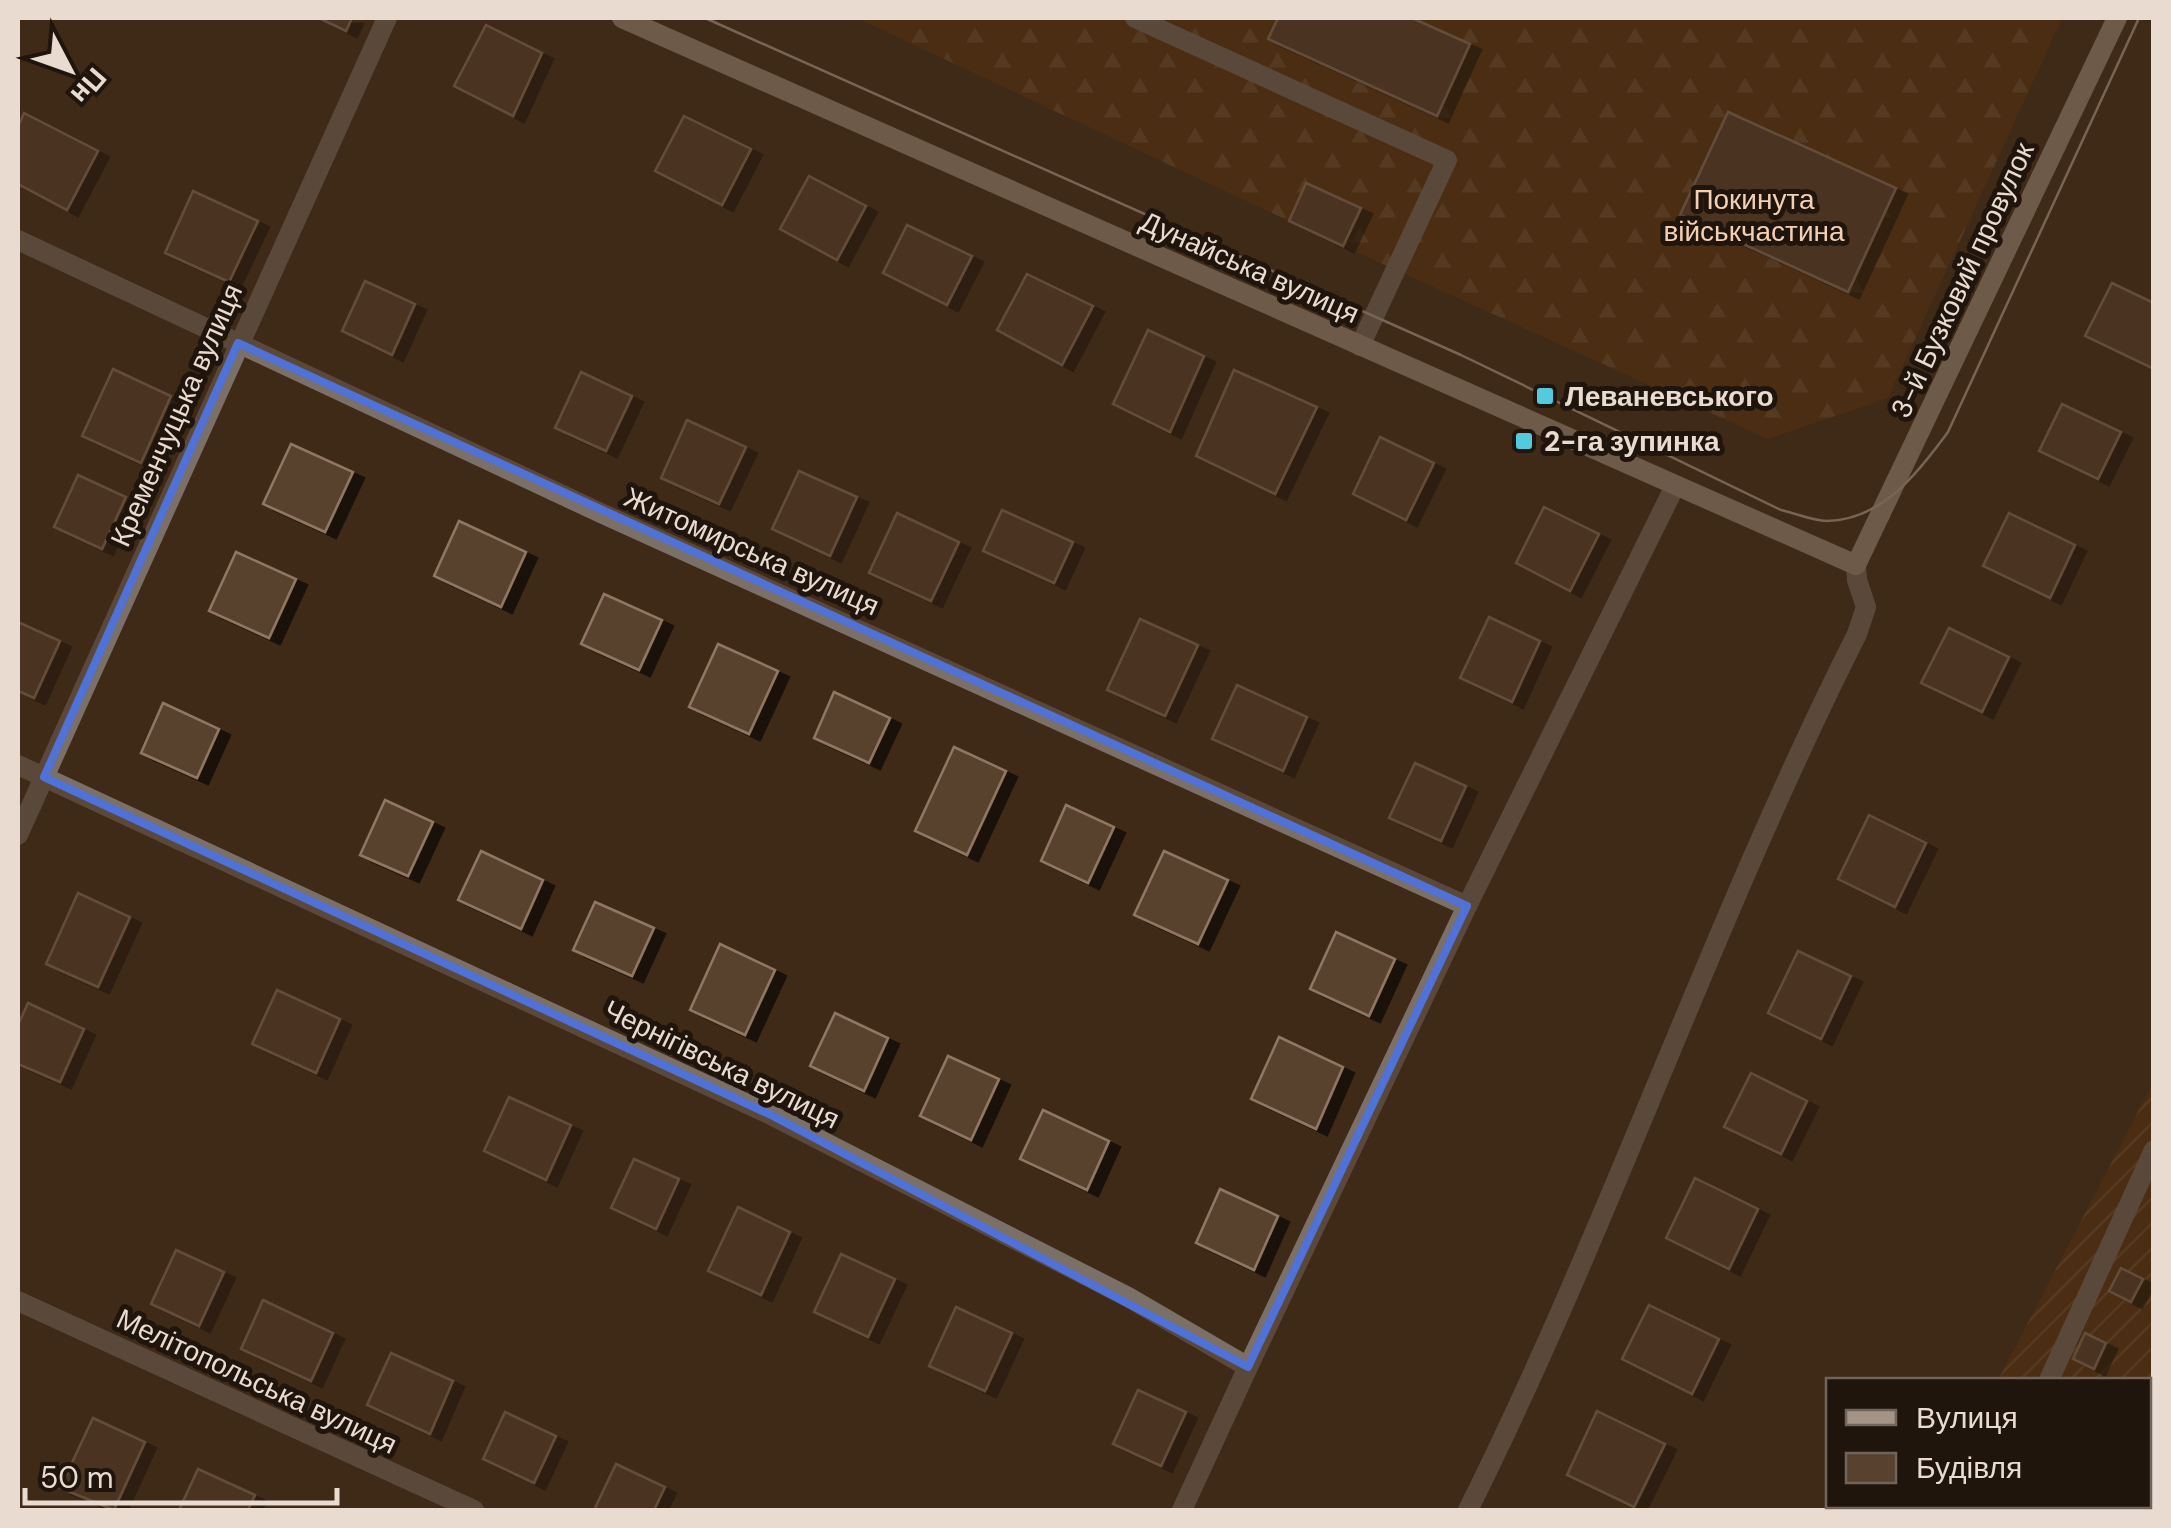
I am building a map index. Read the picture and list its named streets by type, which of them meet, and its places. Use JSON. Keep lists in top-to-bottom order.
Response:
{
  "streets": {
    "street": [
      "Дунайська вулиця",
      "3-й Бузковий провулок",
      "Кременчуцька вулиця",
      "Житомирська вулиця",
      "Чернігівська вулиця",
      "Мелітопольська вулиця"
    ]
  },
  "crossings": [
    ["Дунайська вулиця", "3-й Бузковий провулок"],
    ["Кременчуцька вулиця", "Житомирська вулиця"],
    ["Кременчуцька вулиця", "Чернігівська вулиця"]
  ],
  "parks": ["Покинута військчастина"],
  "places": {
    "transit": ["Леваневського", "2-га зупинка"]
  },
  "legend": ["Вулиця", "Будівля"],
  "scale_bar": "50 m",
  "north": "bottom right"
}
